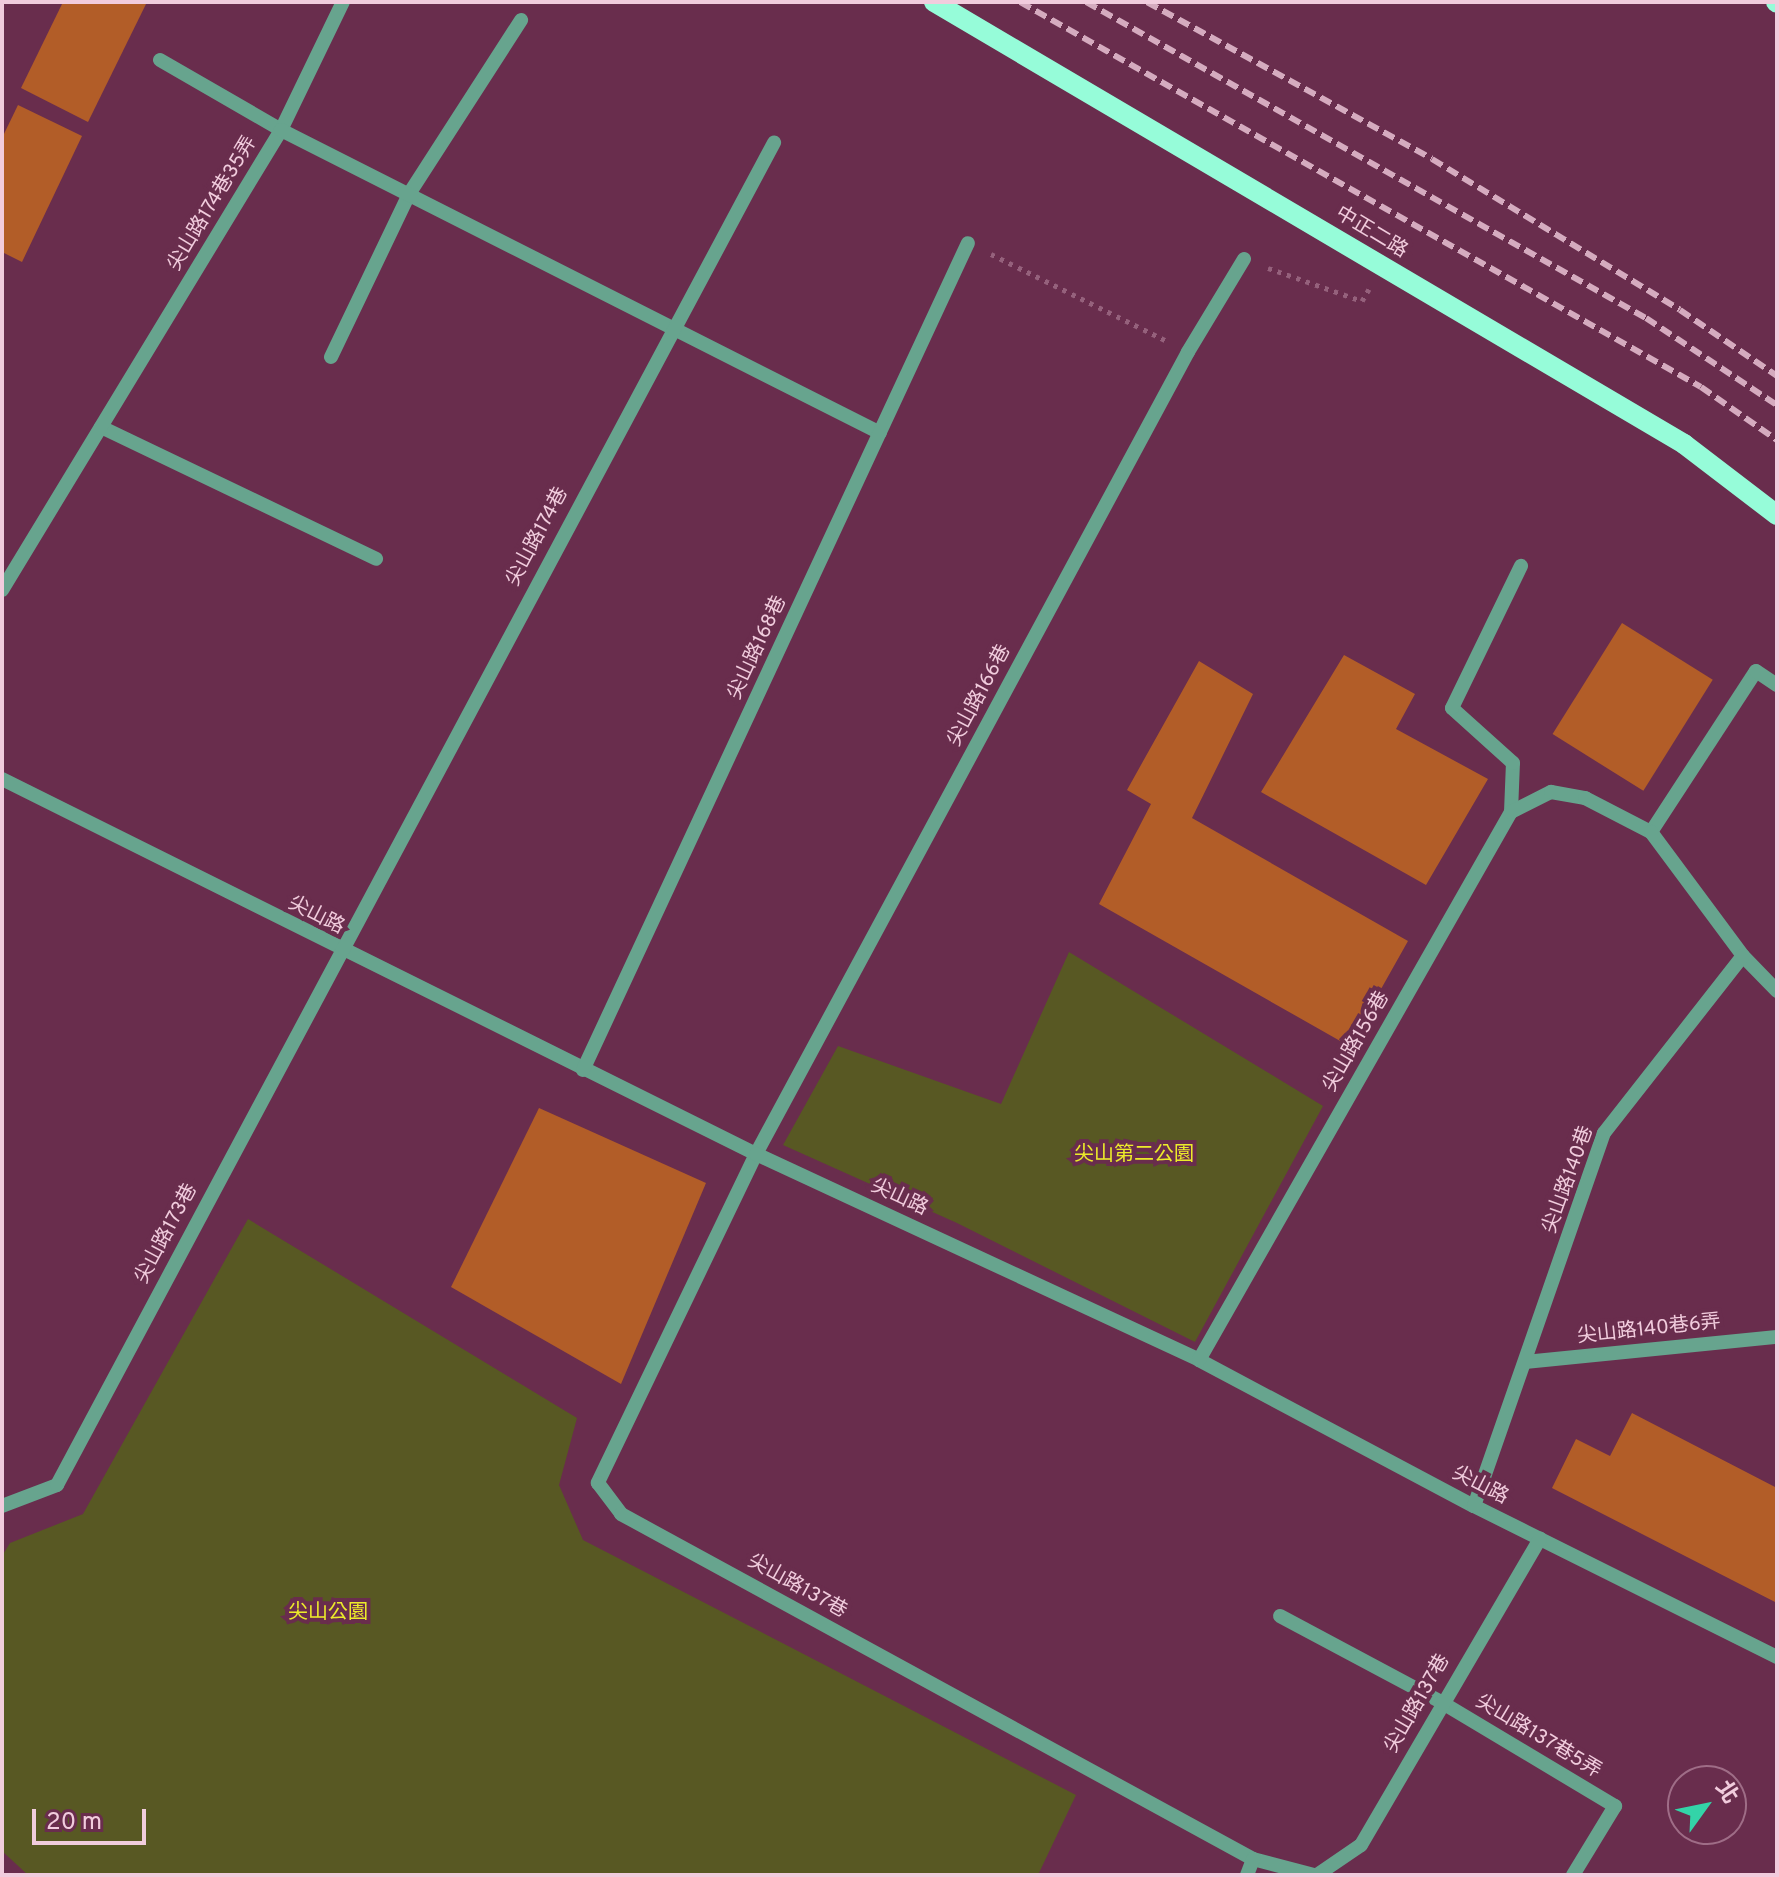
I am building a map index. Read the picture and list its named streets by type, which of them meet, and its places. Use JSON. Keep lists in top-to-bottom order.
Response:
{
  "streets": {
    "main road": ["中正二路"],
    "street": [
      "尖山路174巷35弄",
      "尖山路174巷",
      "尖山路168巷",
      "尖山路166巷",
      "尖山路",
      "尖山路156巷",
      "尖山路140巷",
      "尖山路173巷",
      "尖山路140巷6弄",
      "尖山路137巷",
      "尖山路137巷5弄"
    ]
  },
  "crossings": [
    ["尖山路174巷35弄", "尖山路174巷"],
    ["尖山路174巷35弄", "尖山路168巷"],
    ["尖山路174巷", "尖山路"],
    ["尖山路174巷", "尖山路173巷"],
    ["尖山路168巷", "尖山路"],
    ["尖山路166巷", "尖山路"],
    ["尖山路166巷", "尖山路137巷"],
    ["尖山路", "尖山路156巷"],
    ["尖山路", "尖山路140巷"],
    ["尖山路", "尖山路173巷"],
    ["尖山路", "尖山路137巷"],
    ["尖山路140巷", "尖山路140巷6弄"],
    ["尖山路137巷", "尖山路137巷5弄"]
  ],
  "parks": ["尖山第二公園", "尖山公園"],
  "scale_bar": "20 m",
  "north": "top right"
}
